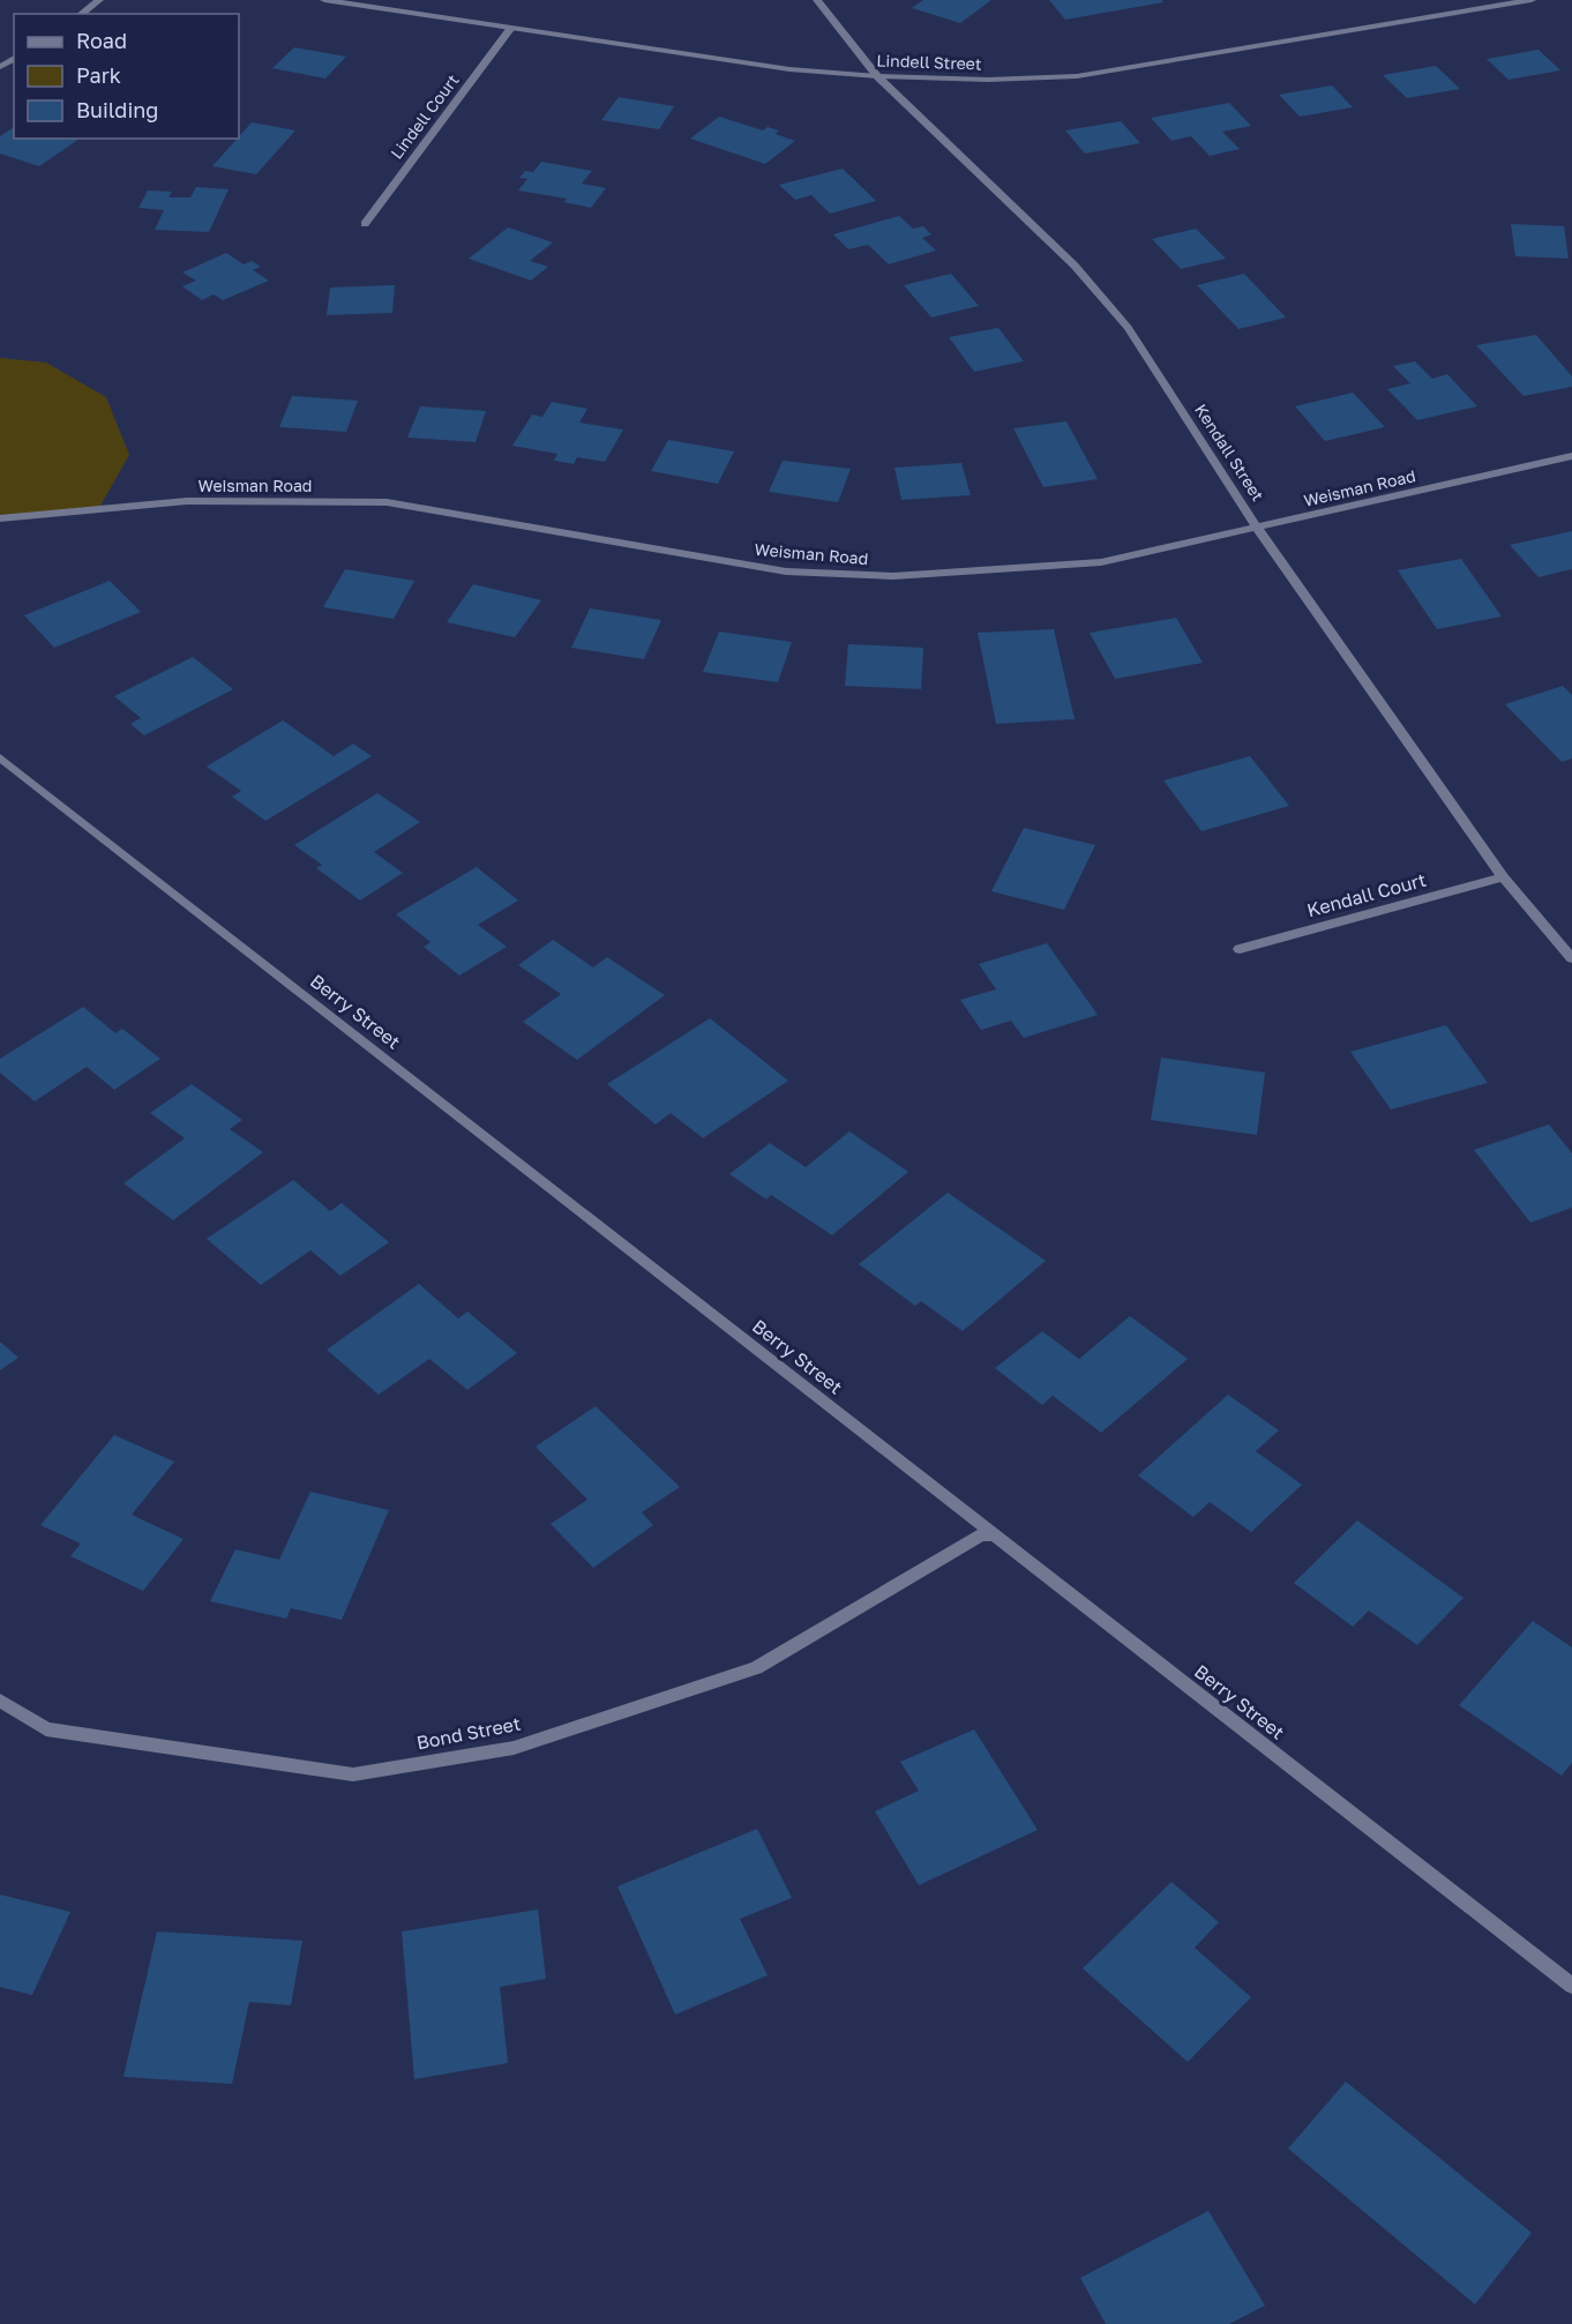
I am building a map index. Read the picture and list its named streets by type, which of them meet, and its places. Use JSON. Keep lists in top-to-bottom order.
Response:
{
  "streets": {
    "street": [
      "Lindell Street",
      "Lindell Court",
      "Kendall Street",
      "Weisman Road",
      "Kendall Court",
      "Berry Street",
      "Bond Street"
    ]
  },
  "crossings": [
    ["Lindell Street", "Lindell Court"],
    ["Lindell Street", "Kendall Street"],
    ["Kendall Street", "Weisman Road"],
    ["Kendall Street", "Kendall Court"],
    ["Berry Street", "Bond Street"]
  ],
  "legend": ["Road", "Park", "Building"]
}
